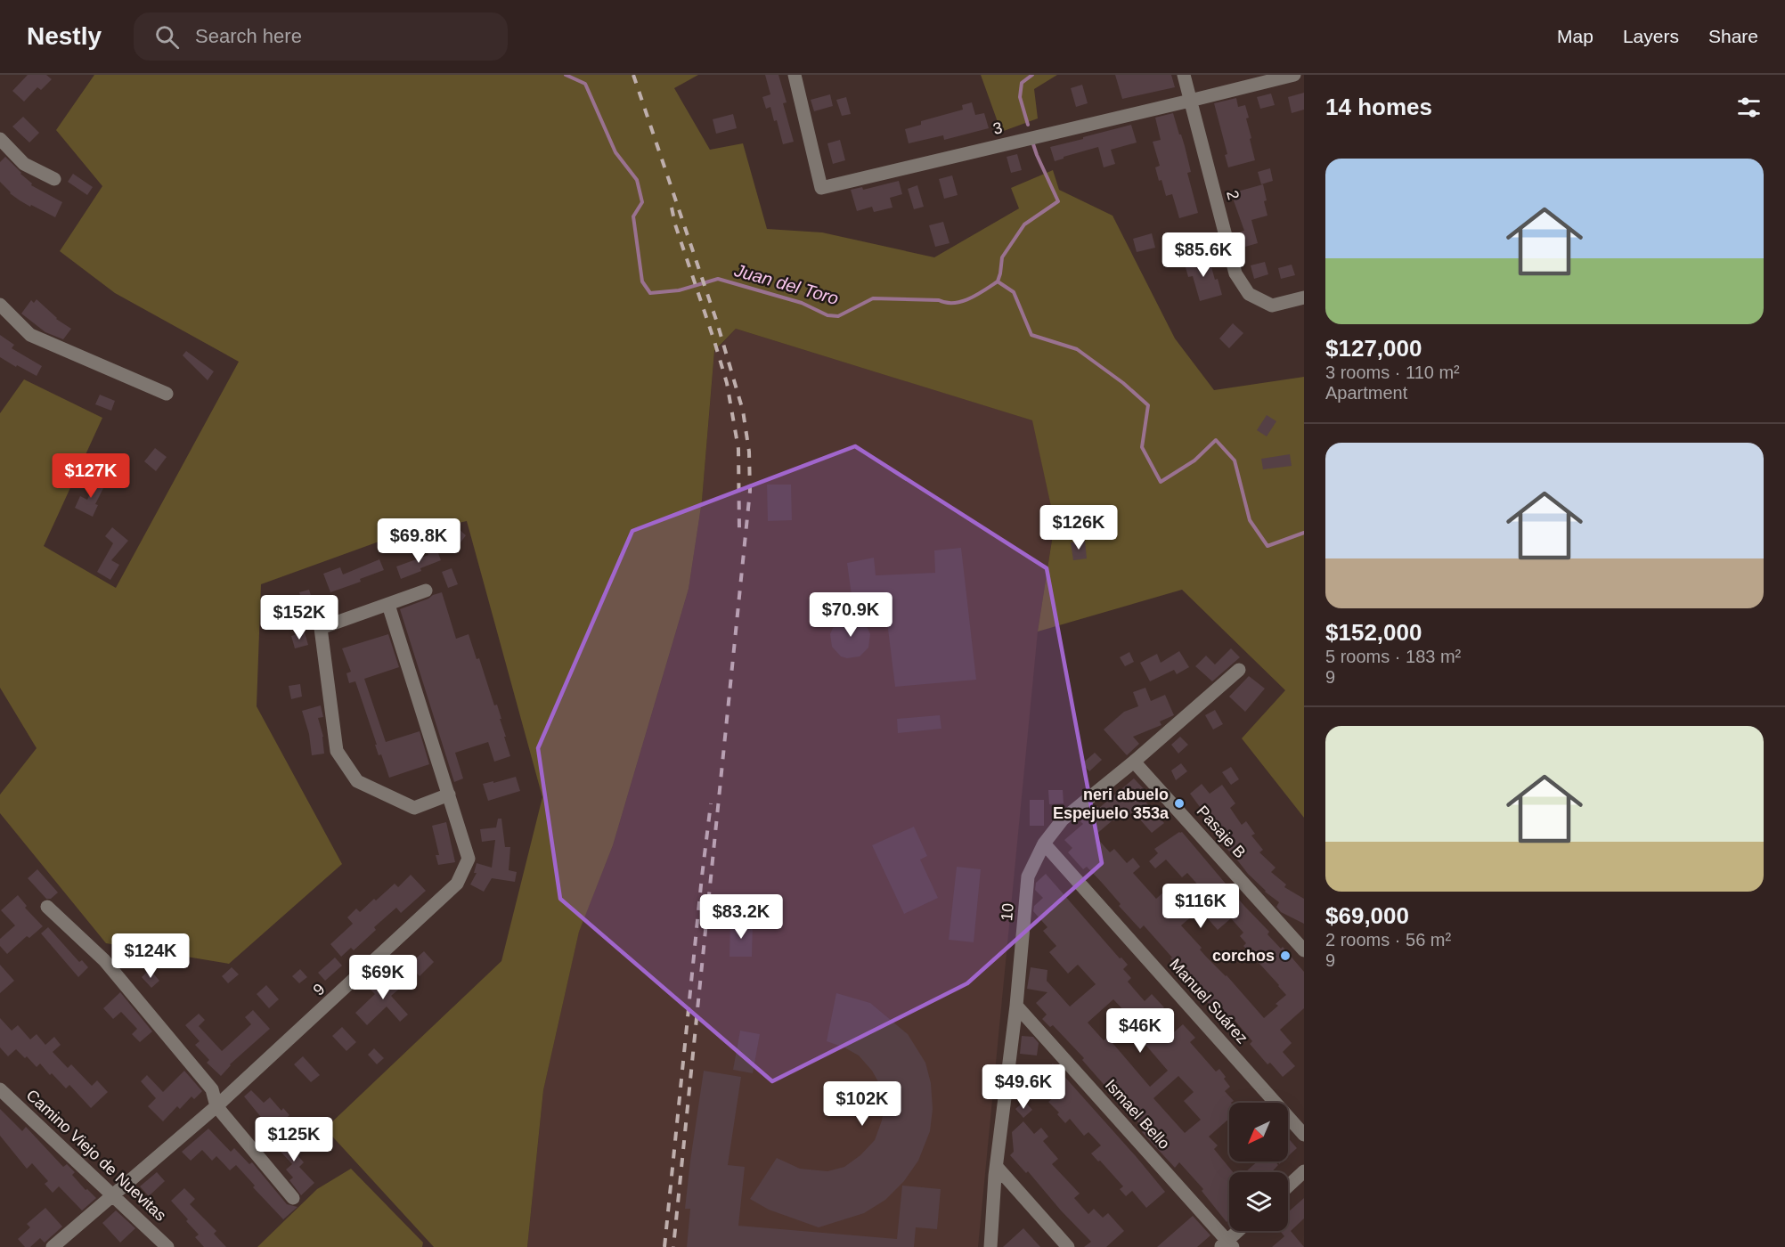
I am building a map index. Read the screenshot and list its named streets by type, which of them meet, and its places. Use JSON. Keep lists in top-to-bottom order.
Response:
{
  "streets": {
    "street": [
      "3",
      "2",
      "Pasaje B",
      "10",
      "9",
      "Manuel Suárez",
      "Ismael Bello",
      "Camino Viejo de Nuevitas"
    ]
  },
  "crossings": [
    ["3", "2"],
    ["Pasaje B", "10"],
    ["10", "Manuel Suárez"],
    ["10", "Ismael Bello"],
    ["9", "Camino Viejo de Nuevitas"]
  ],
  "water": ["Juan del Toro"],
  "places": ["neri abuelo Espejuelo 353a", "corchos"],
  "north": "bottom left",
  "page": {
    "header": "Nestly",
    "search": "Search here",
    "nav": ["Map", "Layers", "Share"],
    "heading": "14 homes",
    "list": [
      {
        "name": "$127,000",
        "note": "3 rooms · 110 m² · Apartment"
      },
      {
        "name": "$152,000",
        "note": "5 rooms · 183 m² · 9"
      },
      {
        "name": "$69,000",
        "note": "2 rooms · 56 m² · 9"
      }
    ],
    "price": [
      "$85.6K",
      "$127K",
      "$126K",
      "$69.8K",
      "$70.9K",
      "$152K",
      "$116K",
      "$83.2K",
      "$124K",
      "$69K",
      "$46K",
      "$49.6K",
      "$102K",
      "$125K"
    ]
  }
}
